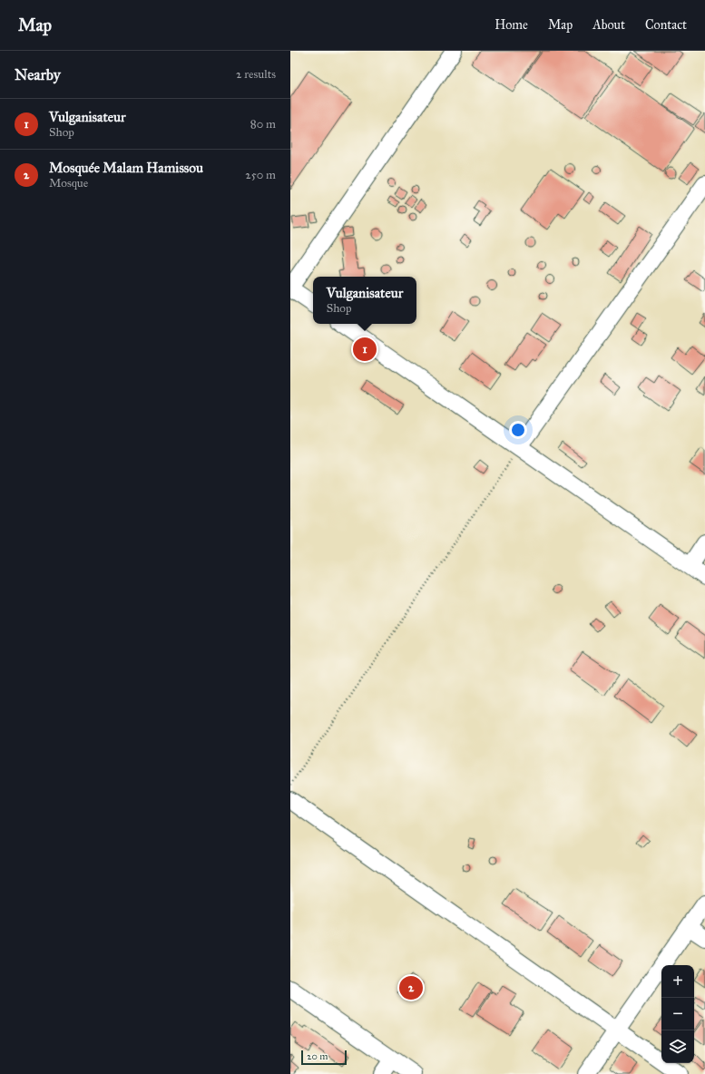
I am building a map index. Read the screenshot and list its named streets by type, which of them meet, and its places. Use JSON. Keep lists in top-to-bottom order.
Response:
{
  "scale_bar": "20 m",
  "page": {
    "header": "Map",
    "nav": [
      "Home",
      "Map",
      "About",
      "Contact"
    ],
    "heading": ["Nearby", "2 results"],
    "list": [
      {
        "mark": "1",
        "name": "Vulganisateur",
        "note": "Shop",
        "value": "80 m"
      },
      {
        "mark": "2",
        "name": "Mosquée Malam Hamissou",
        "note": "Mosque",
        "value": "250 m"
      }
    ],
    "popup": ["Vulganisateur", "Shop"],
    "pins": ["1", "2"],
    "map_buttons": ["+", "−"],
    "scale": "20 m"
  }
}
